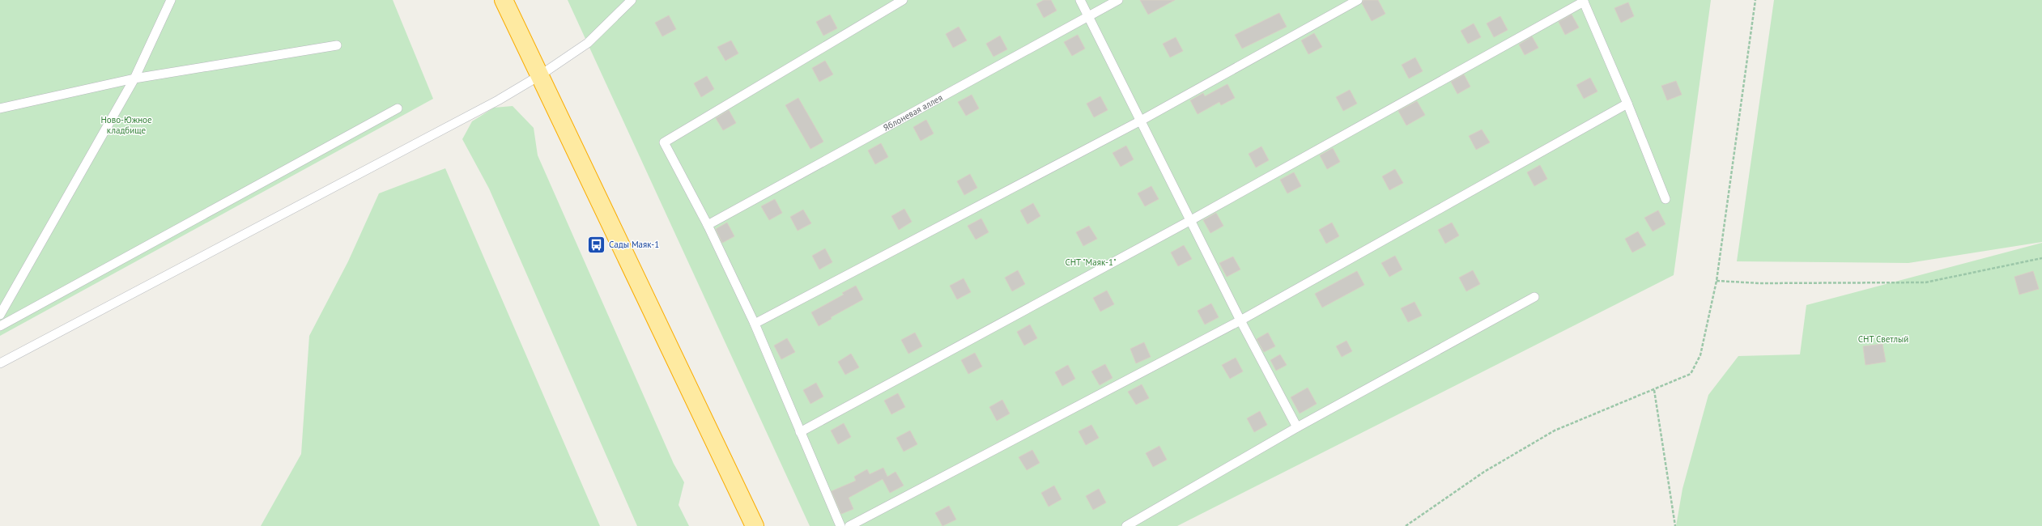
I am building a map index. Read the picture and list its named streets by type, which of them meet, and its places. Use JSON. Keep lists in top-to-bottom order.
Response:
{
  "streets": {
    "lane": ["Яблоневая аллея"]
  },
  "parks": ["Ново-Южное кладбище", "СНТ \"Маяк-1\"", "СНТ Светлый"],
  "places": {
    "bus stop": ["Сады Маяк-1"]
  }
}
